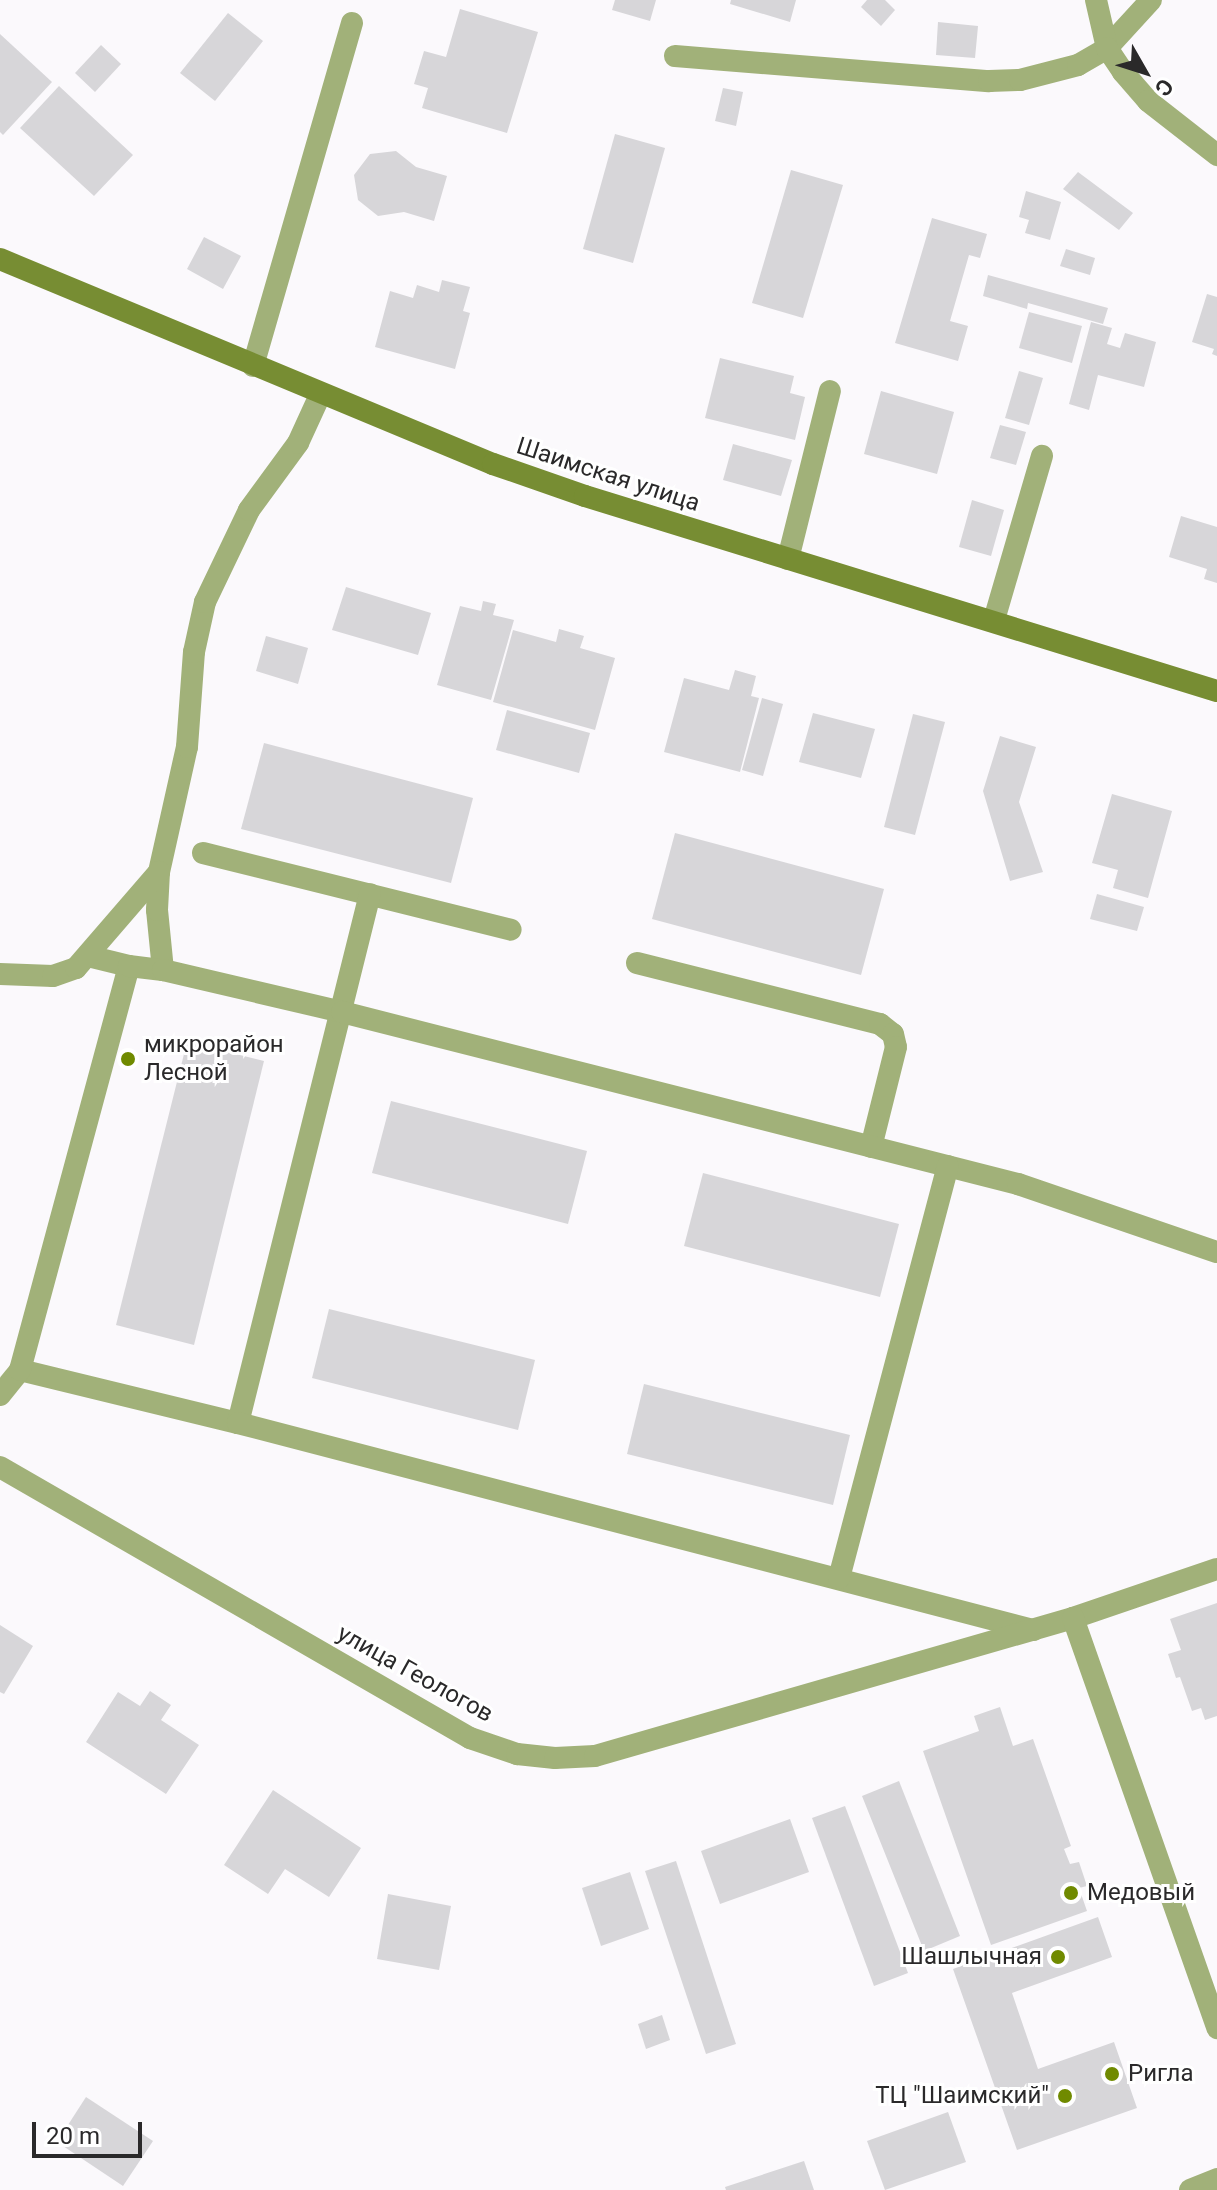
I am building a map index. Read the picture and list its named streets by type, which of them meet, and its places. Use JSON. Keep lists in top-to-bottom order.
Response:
{
  "streets": {
    "main road": ["Шаимская улица"],
    "street": ["улица Геологов"]
  },
  "places": [
    "микрорайон Лесной",
    "Медовый",
    "Шашлычная",
    "Ригла",
    "ТЦ \"Шаимский\""
  ],
  "scale_bar": "20 m",
  "north": "bottom right"
}
